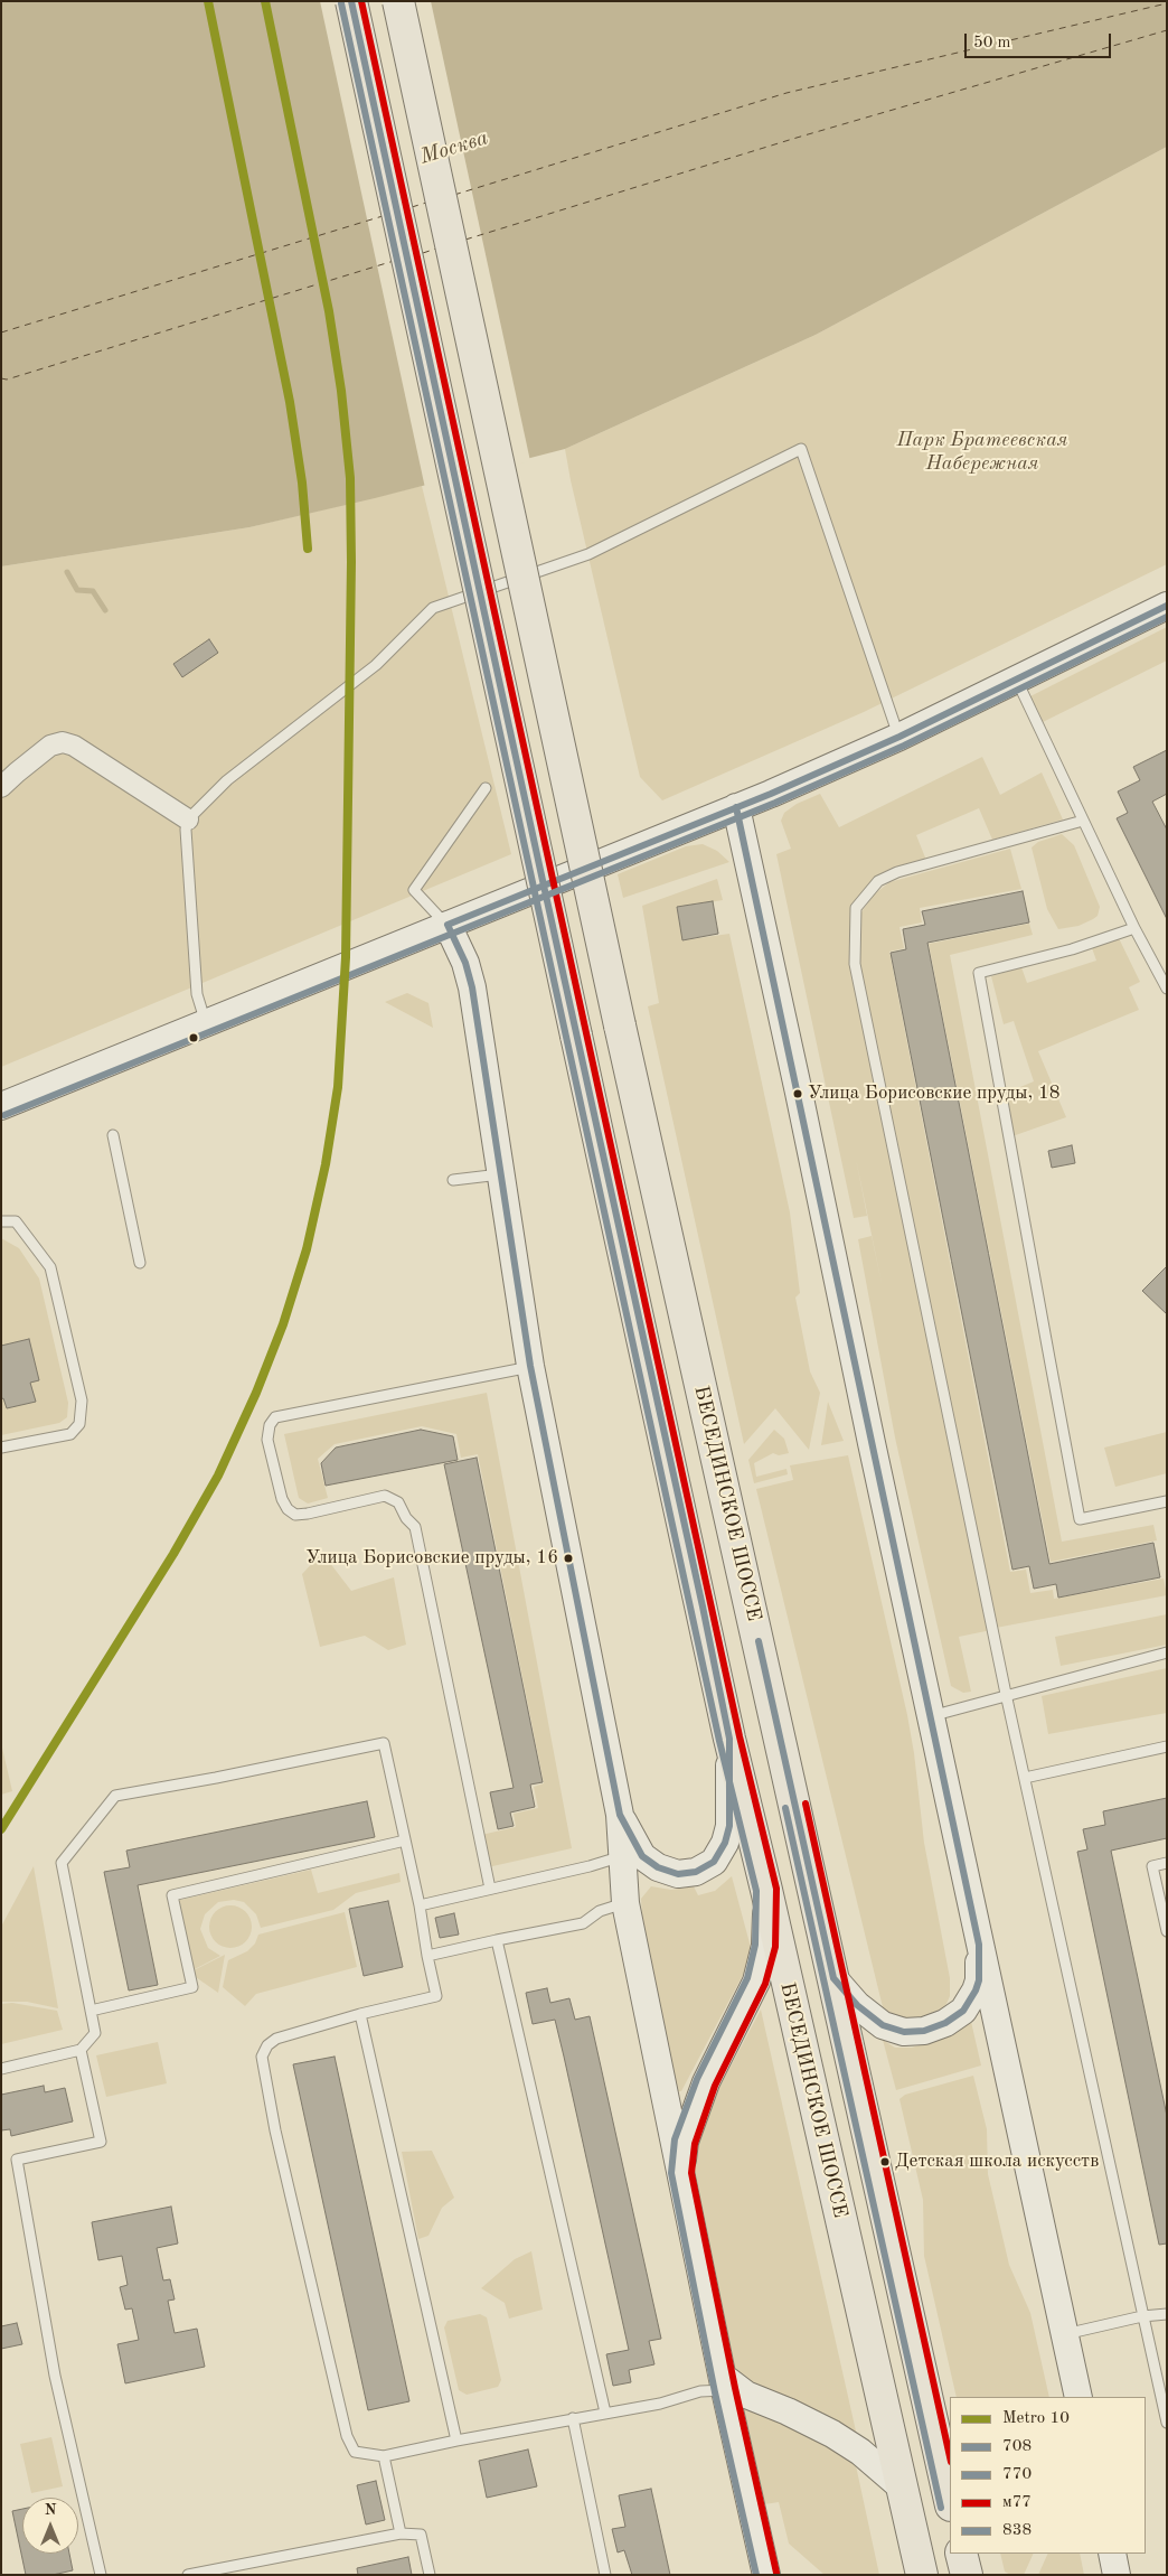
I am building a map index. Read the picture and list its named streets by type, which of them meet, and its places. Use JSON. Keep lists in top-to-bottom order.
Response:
{
  "streets": {
    "main road": ["БЕСЕДИНСКОЕ ШОССЕ"]
  },
  "water": ["Москва"],
  "parks": ["Парк Братеевская Набережная"],
  "places": ["Улица Борисовские пруды, 18", "Улица Борисовские пруды, 16", "Детская школа искусств"],
  "lines": [
    "metro line 10",
    "transit line 708",
    "transit line м77",
    "transit line 770",
    "transit line 838"
  ],
  "legend": [
    "Metro 10",
    "708",
    "770",
    "м77",
    "838"
  ],
  "scale_bar": "50 m",
  "north": "top"
}
